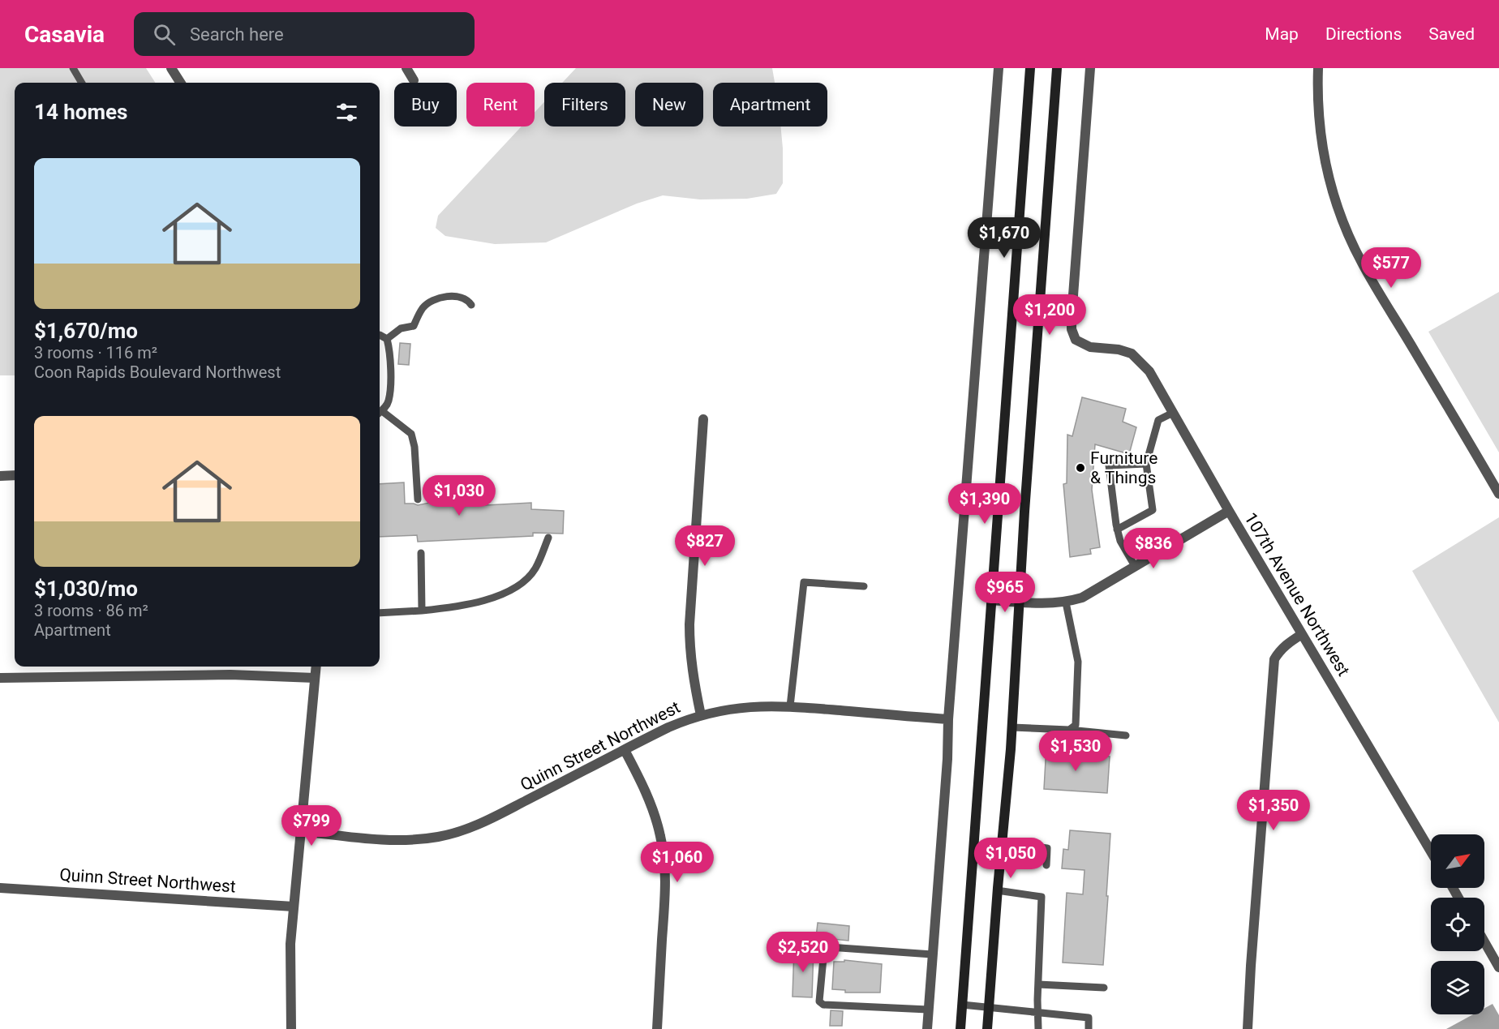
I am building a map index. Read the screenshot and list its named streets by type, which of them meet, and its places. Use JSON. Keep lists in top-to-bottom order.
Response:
{
  "streets": {
    "street": ["107th Avenue Northwest", "Quinn Street Northwest"]
  },
  "places": ["Furniture & Things"],
  "north": "top right",
  "page": {
    "header": "Casavia",
    "search": "Search here",
    "nav": ["Map", "Directions", "Saved"],
    "chip": [
      "Buy",
      "Rent",
      "Filters",
      "New",
      "Apartment"
    ],
    "heading": "14 homes",
    "list": [
      {
        "name": "$1,670/mo",
        "note": "3 rooms · 116 m² · Coon Rapids Boulevard Northwest"
      },
      {
        "name": "$1,030/mo",
        "note": "3 rooms · 86 m² · Apartment"
      }
    ],
    "price": [
      "$1,670",
      "$577",
      "$1,200",
      "$1,030",
      "$1,390",
      "$827",
      "$836",
      "$965",
      "$1,530",
      "$1,350",
      "$799",
      "$1,050",
      "$1,060",
      "$2,520"
    ]
  }
}
